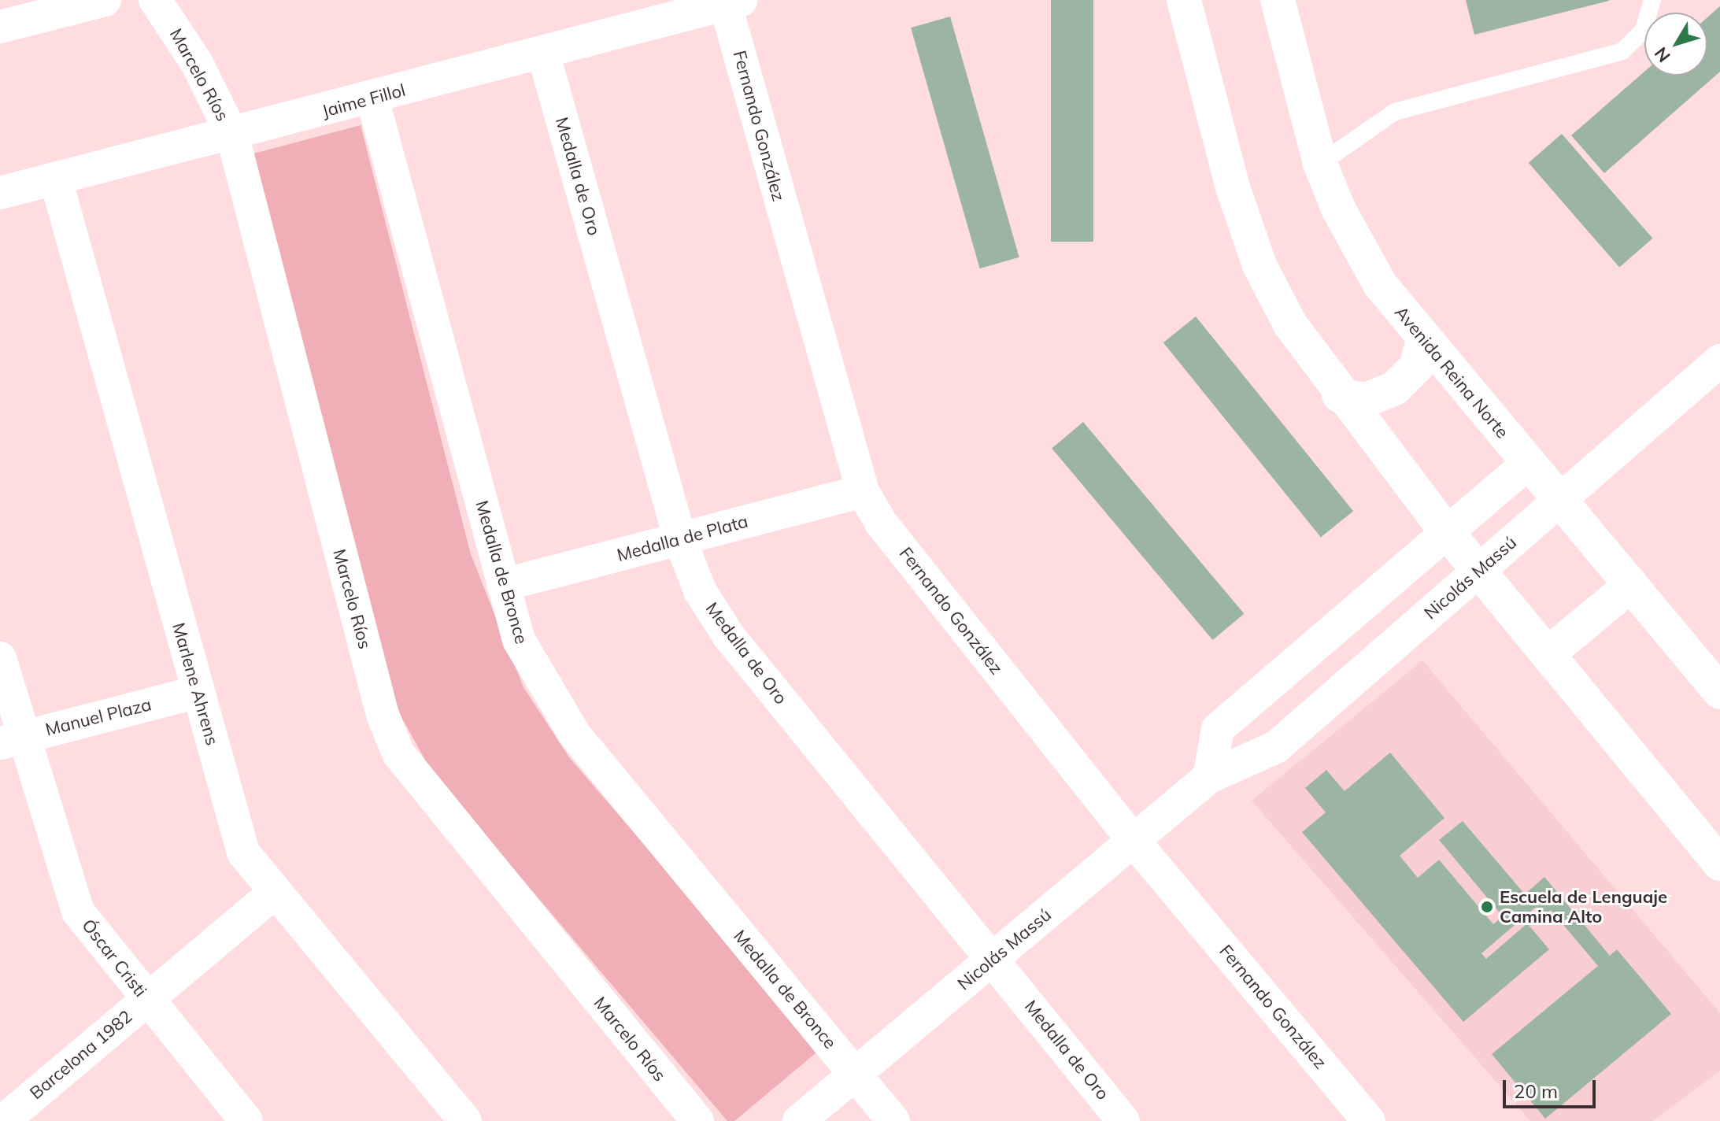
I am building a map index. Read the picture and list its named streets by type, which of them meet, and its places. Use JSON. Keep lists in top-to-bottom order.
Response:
{
  "streets": {
    "street": [
      "Marcelo Ríos",
      "Jaime Fillol",
      "Fernando González",
      "Medalla de Oro",
      "Avenida Reina Norte",
      "Medalla de Plata",
      "Medalla de Bronce",
      "Nicolás Massú",
      "Marlene Ahrens",
      "Manuel Plaza",
      "Óscar Cristi",
      "Barcelona 1982"
    ]
  },
  "crossings": [
    ["Marcelo Ríos", "Jaime Fillol"],
    ["Jaime Fillol", "Fernando González"],
    ["Jaime Fillol", "Medalla de Oro"],
    ["Jaime Fillol", "Medalla de Bronce"],
    ["Jaime Fillol", "Marlene Ahrens"],
    ["Fernando González", "Medalla de Plata"],
    ["Fernando González", "Nicolás Massú"],
    ["Medalla de Oro", "Medalla de Plata"],
    ["Medalla de Oro", "Nicolás Massú"],
    ["Avenida Reina Norte", "Nicolás Massú"],
    ["Medalla de Plata", "Medalla de Bronce"],
    ["Medalla de Bronce", "Nicolás Massú"],
    ["Marlene Ahrens", "Manuel Plaza"],
    ["Marlene Ahrens", "Barcelona 1982"],
    ["Manuel Plaza", "Óscar Cristi"],
    ["Óscar Cristi", "Barcelona 1982"]
  ],
  "places": ["Escuela de Lenguaje Camina Alto"],
  "scale_bar": "20 m",
  "north": "bottom left"
}
